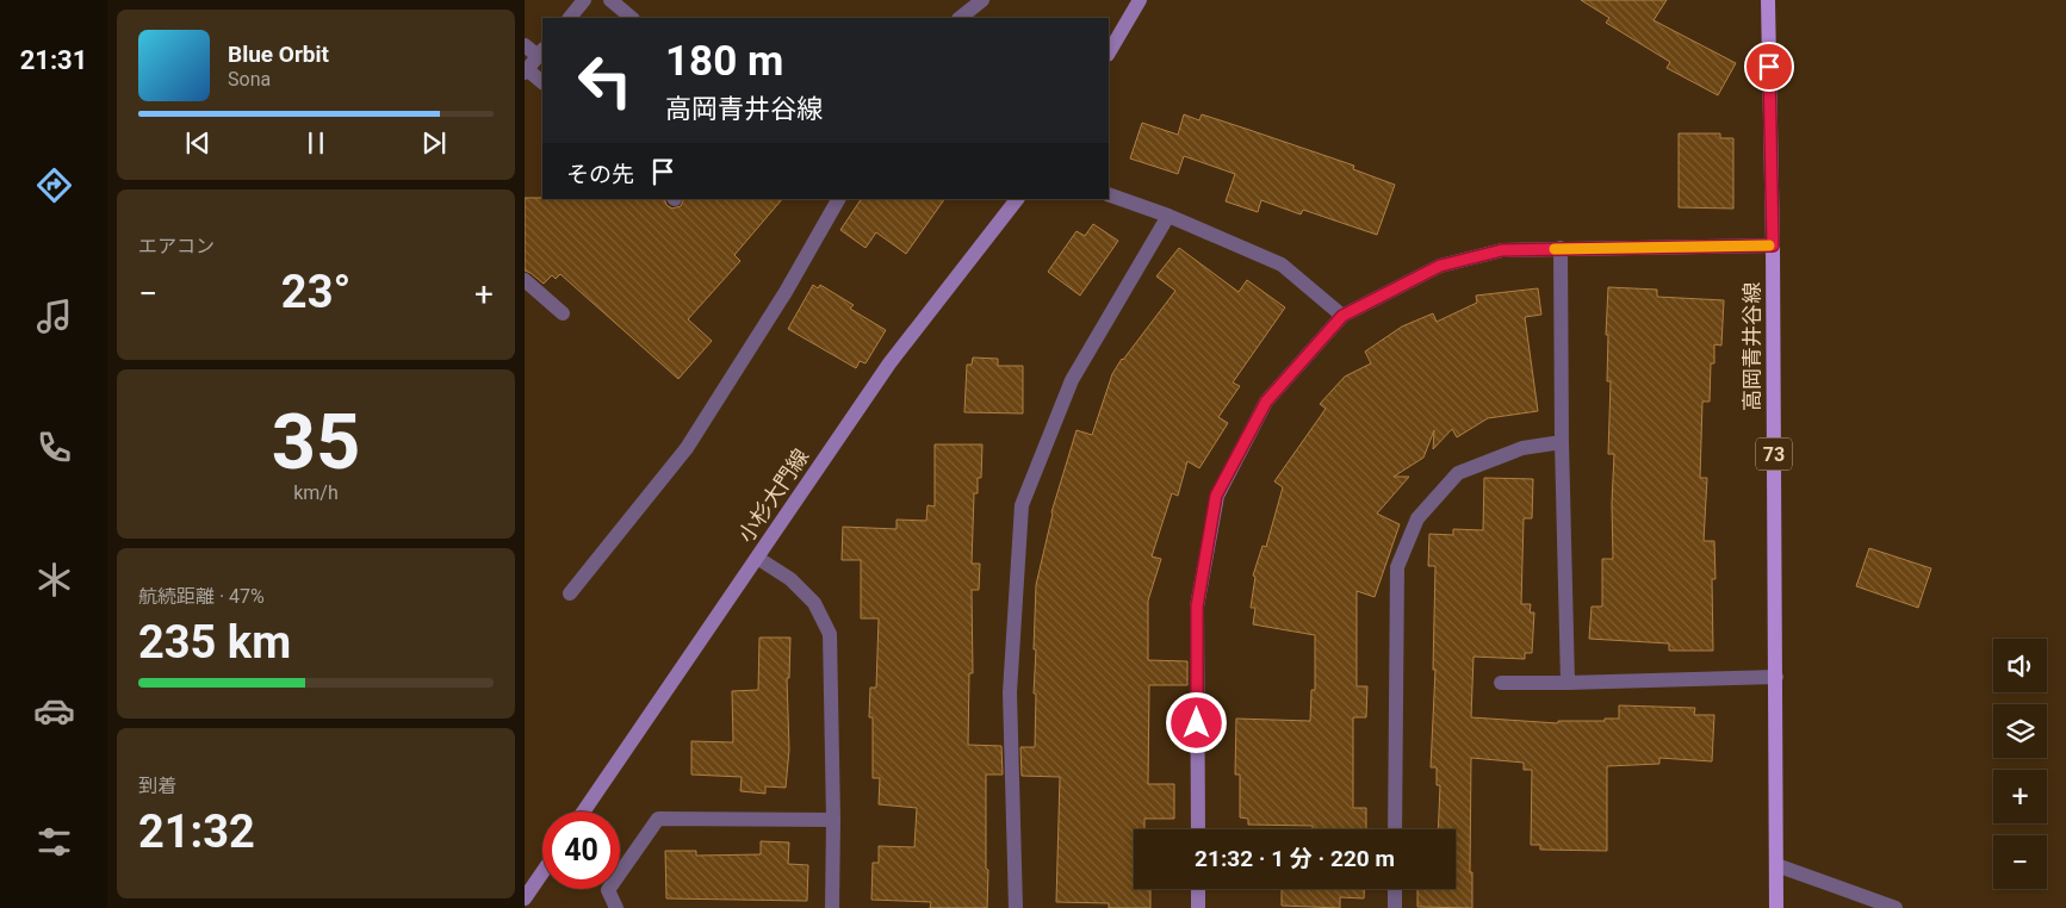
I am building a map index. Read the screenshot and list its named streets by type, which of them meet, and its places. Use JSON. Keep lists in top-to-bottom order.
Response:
{
  "streets": {
    "main road": ["高岡青井谷線", "73"],
    "street": ["小杉大門線"]
  },
  "page": {
    "tabs": "21:31",
    "turn": ["180 m", "高岡青井谷線"],
    "song": ["Blue Orbit", "Sona"],
    "then": "その先",
    "tile": [
      "エアコン",
      ["35", "km/h"],
      ["航続距離 · 47%", "235 km"],
      ["到着", "21:32"]
    ],
    "heat": ["−", "23°", "+"],
    "map_buttons": ["+", "−"],
    "limit": "40",
    "trip": "21:32 · 1 分 · 220 m"
  }
}
